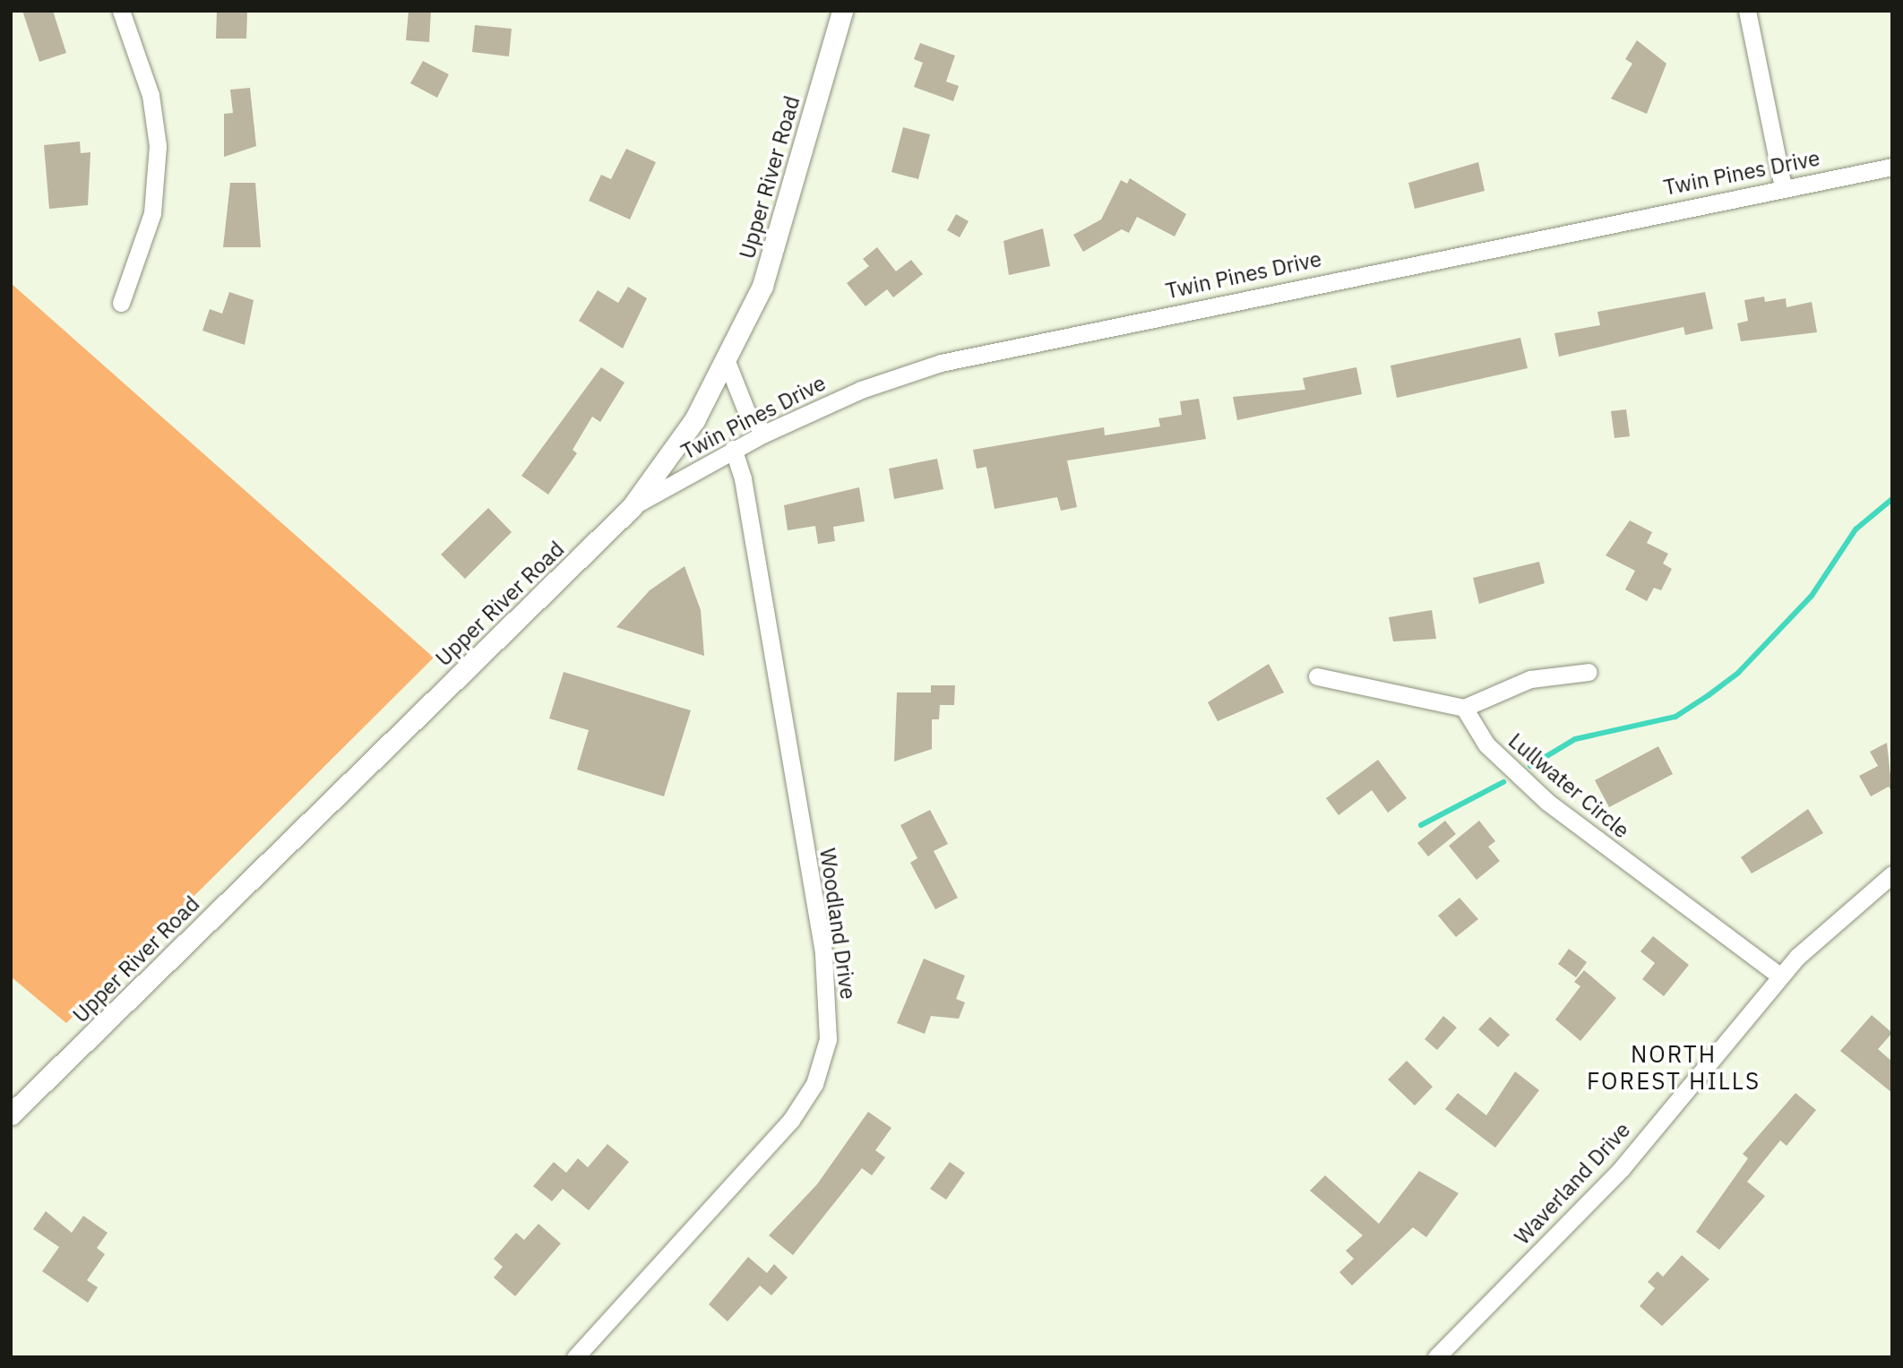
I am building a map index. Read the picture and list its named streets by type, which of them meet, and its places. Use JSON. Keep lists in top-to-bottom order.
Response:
{
  "streets": {
    "street": [
      "Twin Pines Drive",
      "Upper River Road",
      "Lullwater Circle",
      "Woodland Drive",
      "Waverland Drive"
    ]
  },
  "crossings": [
    ["Twin Pines Drive", "Upper River Road"],
    ["Twin Pines Drive", "Woodland Drive"],
    ["Lullwater Circle", "Waverland Drive"]
  ],
  "districts": ["NORTH FOREST HILLS"]
}
